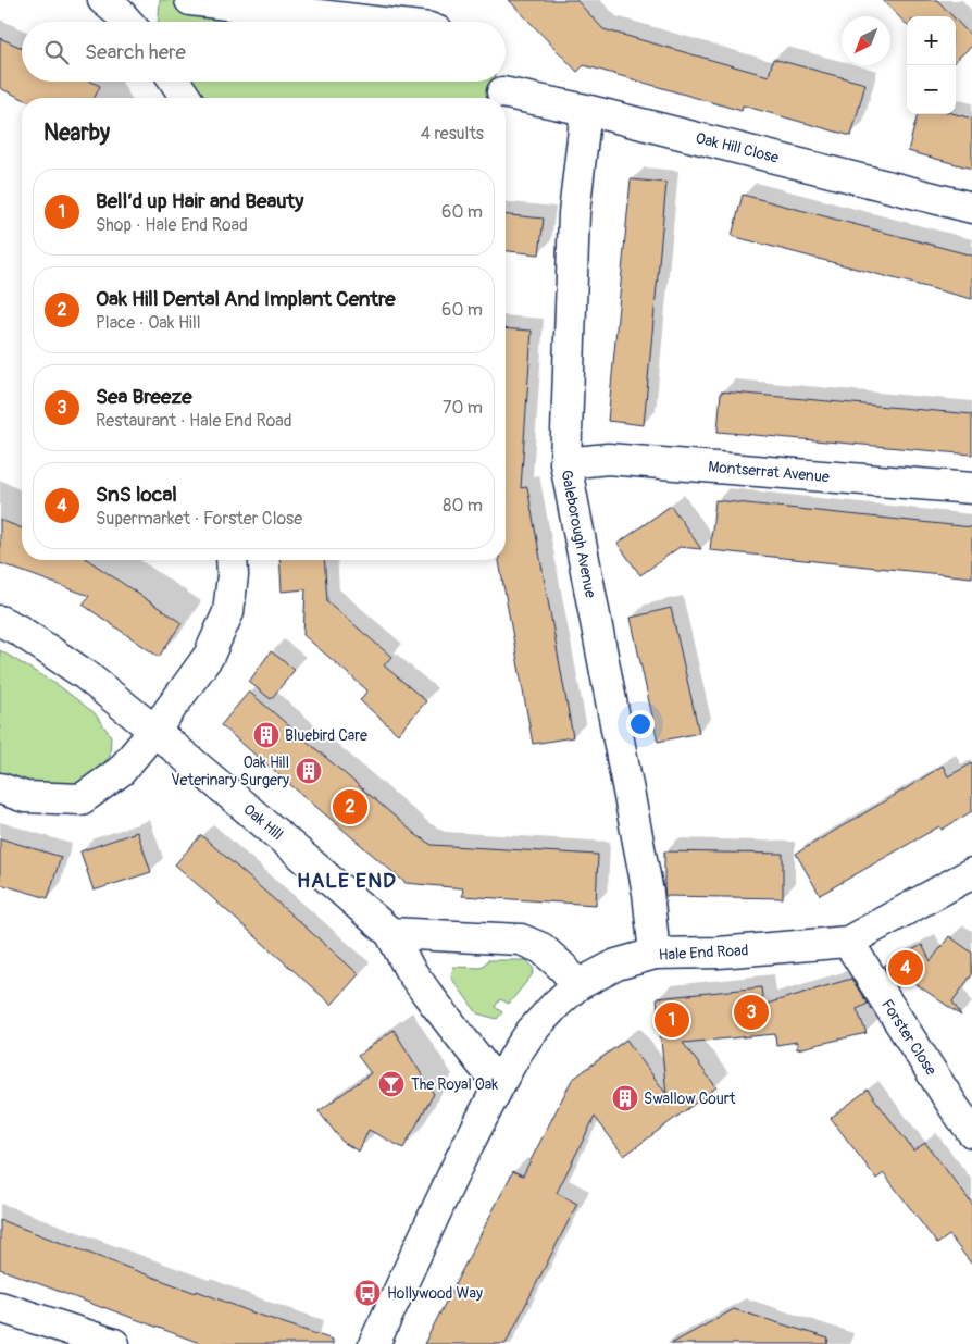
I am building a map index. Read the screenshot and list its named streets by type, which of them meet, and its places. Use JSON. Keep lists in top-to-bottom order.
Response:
{
  "streets": {
    "street": [
      "Oak Hill Close",
      "Montserrat Avenue",
      "Galeborough Avenue",
      "Oak Hill",
      "Hale End Road",
      "Forster Close"
    ]
  },
  "crossings": [
    ["Oak Hill Close", "Galeborough Avenue"],
    ["Montserrat Avenue", "Galeborough Avenue"],
    ["Galeborough Avenue", "Hale End Road"],
    ["Oak Hill", "Hale End Road"],
    ["Hale End Road", "Forster Close"]
  ],
  "districts": ["HALE END"],
  "places": {
    "building": ["Bluebird Care", "Oak Hill Veterinary Surgery", "Swallow Court"],
    "bar": ["The Royal Oak"],
    "bus stop": ["Hollywood Way"]
  },
  "north": "bottom left",
  "page": {
    "map_buttons": ["+", "−"],
    "search": "Search here",
    "heading": ["Nearby", "4 results"],
    "list": [
      {
        "mark": "1",
        "name": "Bell’d up Hair and Beauty",
        "note": "Shop · Hale End Road",
        "value": "60 m"
      },
      {
        "mark": "2",
        "name": "Oak Hill Dental And Implant Centre",
        "note": "Place · Oak Hill",
        "value": "60 m"
      },
      {
        "mark": "3",
        "name": "Sea Breeze",
        "note": "Restaurant · Hale End Road",
        "value": "70 m"
      },
      {
        "mark": "4",
        "name": "SnS local",
        "note": "Supermarket · Forster Close",
        "value": "80 m"
      }
    ],
    "pins": [
      "2",
      "4",
      "3",
      "1"
    ]
  }
}
